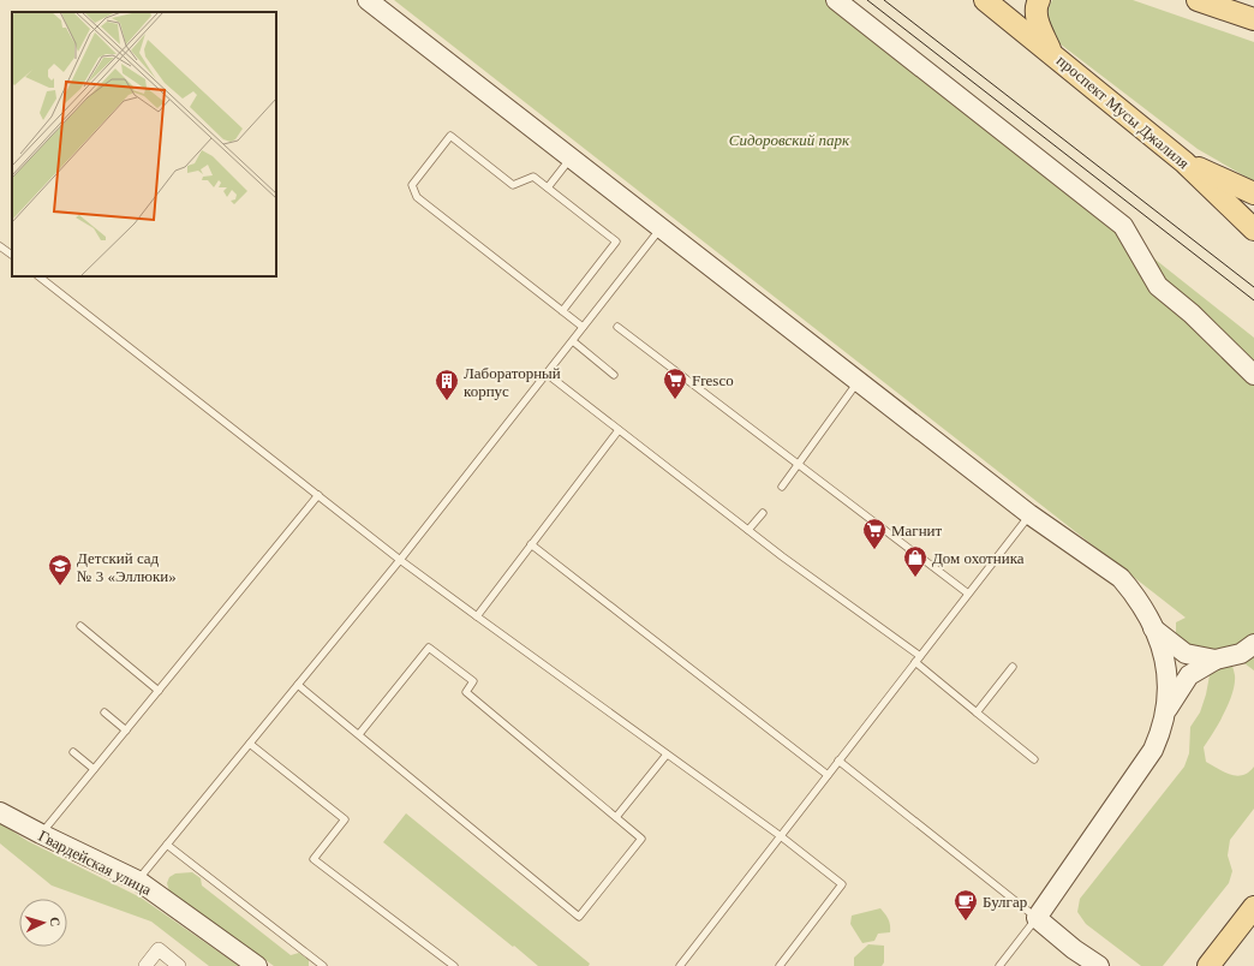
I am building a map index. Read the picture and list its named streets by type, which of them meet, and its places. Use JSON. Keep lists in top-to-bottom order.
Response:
{
  "streets": {
    "main road": ["проспект Мусы Джалиля"],
    "street": ["Гвардейская улица"]
  },
  "parks": ["Сидоровский парк"],
  "places": {
    "supermarket": ["Fresco", "Магнит"],
    "building": ["Лабораторный корпус"],
    "shop": ["Дом охотника"],
    "school or university": ["Детский сад № 3 «Эллюки»"],
    "cafe": ["Булгар"]
  },
  "north": "right"
}
